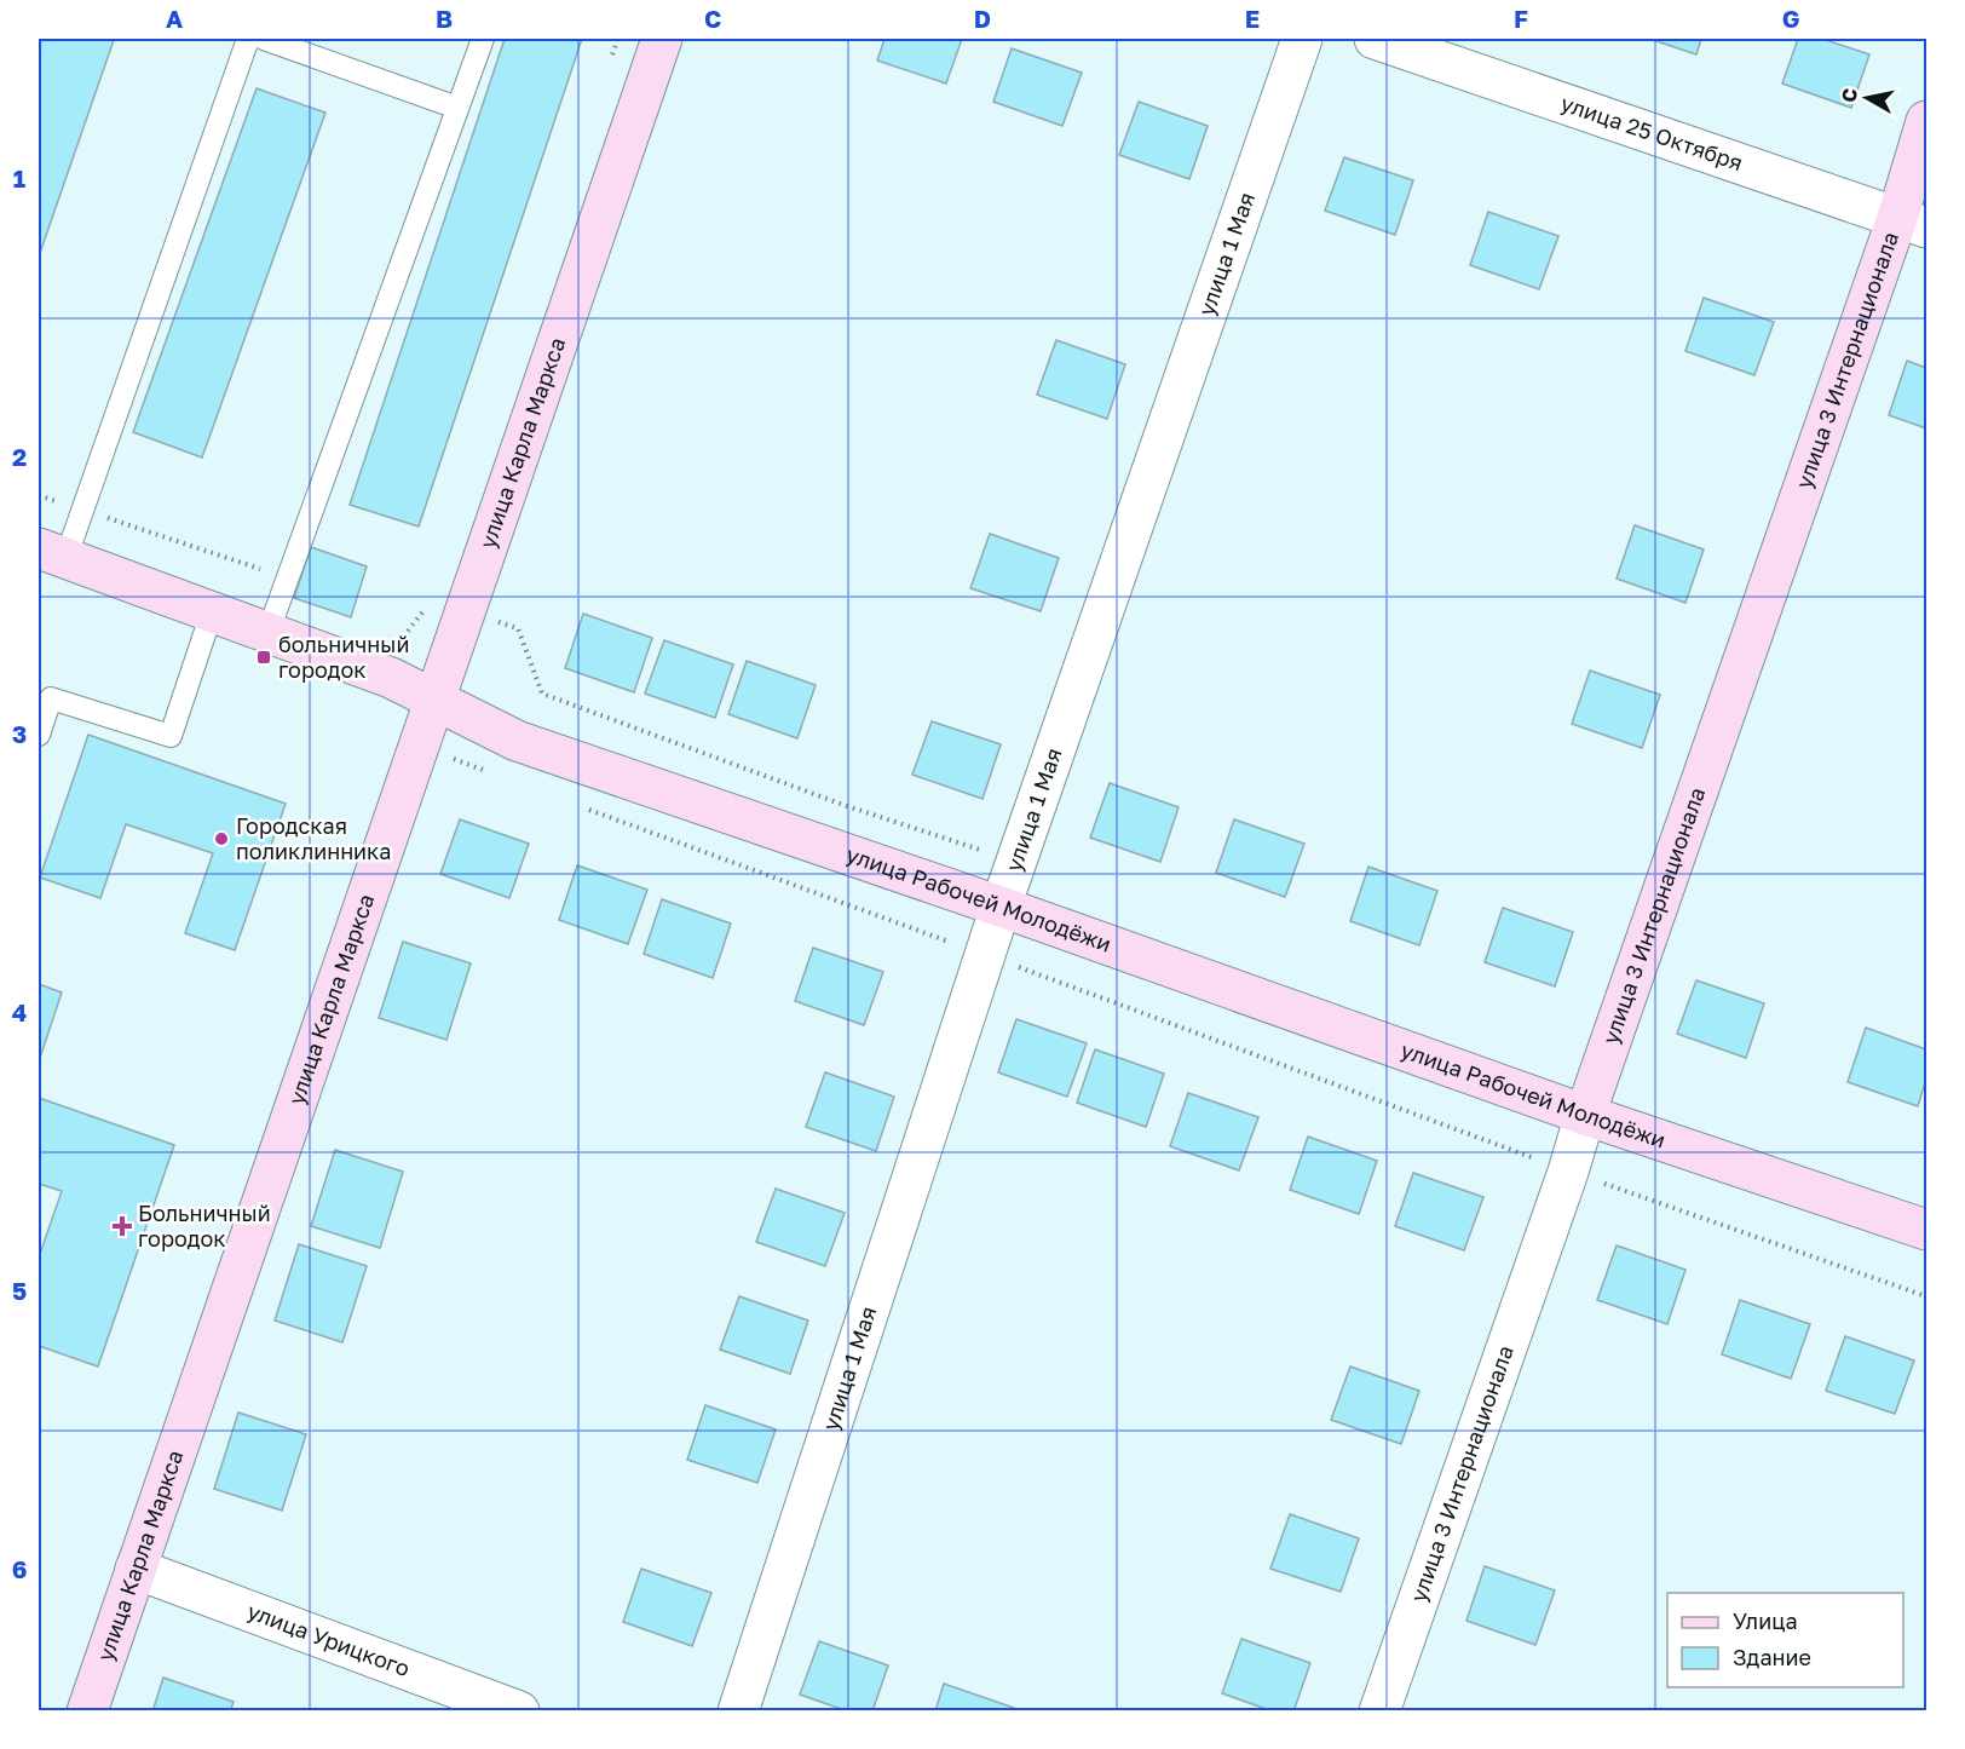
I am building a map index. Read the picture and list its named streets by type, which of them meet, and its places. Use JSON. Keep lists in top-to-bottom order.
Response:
{
  "streets": {
    "main road": ["улица 3 Интернационала", "улица Карла Маркса", "улица Рабочей Молодёжи"],
    "street": ["улица 25 Октября", "улица 1 Мая", "улица Урицкого"]
  },
  "crossings": [
    ["улица 25 Октября", "улица 3 Интернационала"],
    ["улица 1 Мая", "улица Рабочей Молодёжи"],
    ["улица 3 Интернационала", "улица Рабочей Молодёжи"],
    ["улица Карла Маркса", "улица Рабочей Молодёжи"],
    ["улица Карла Маркса", "улица Урицкого"]
  ],
  "places": {
    "transit": ["больничный городок"],
    "other": ["Городская поликлинника"],
    "health": ["Больничный городок"]
  },
  "legend": ["Улица", "Здание"],
  "north": "left",
  "grid": {
    "columns": [
      "A",
      "B",
      "C",
      "D",
      "E",
      "F",
      "G"
    ],
    "rows": [
      "1",
      "2",
      "3",
      "4",
      "5",
      "6"
    ]
  }
}
